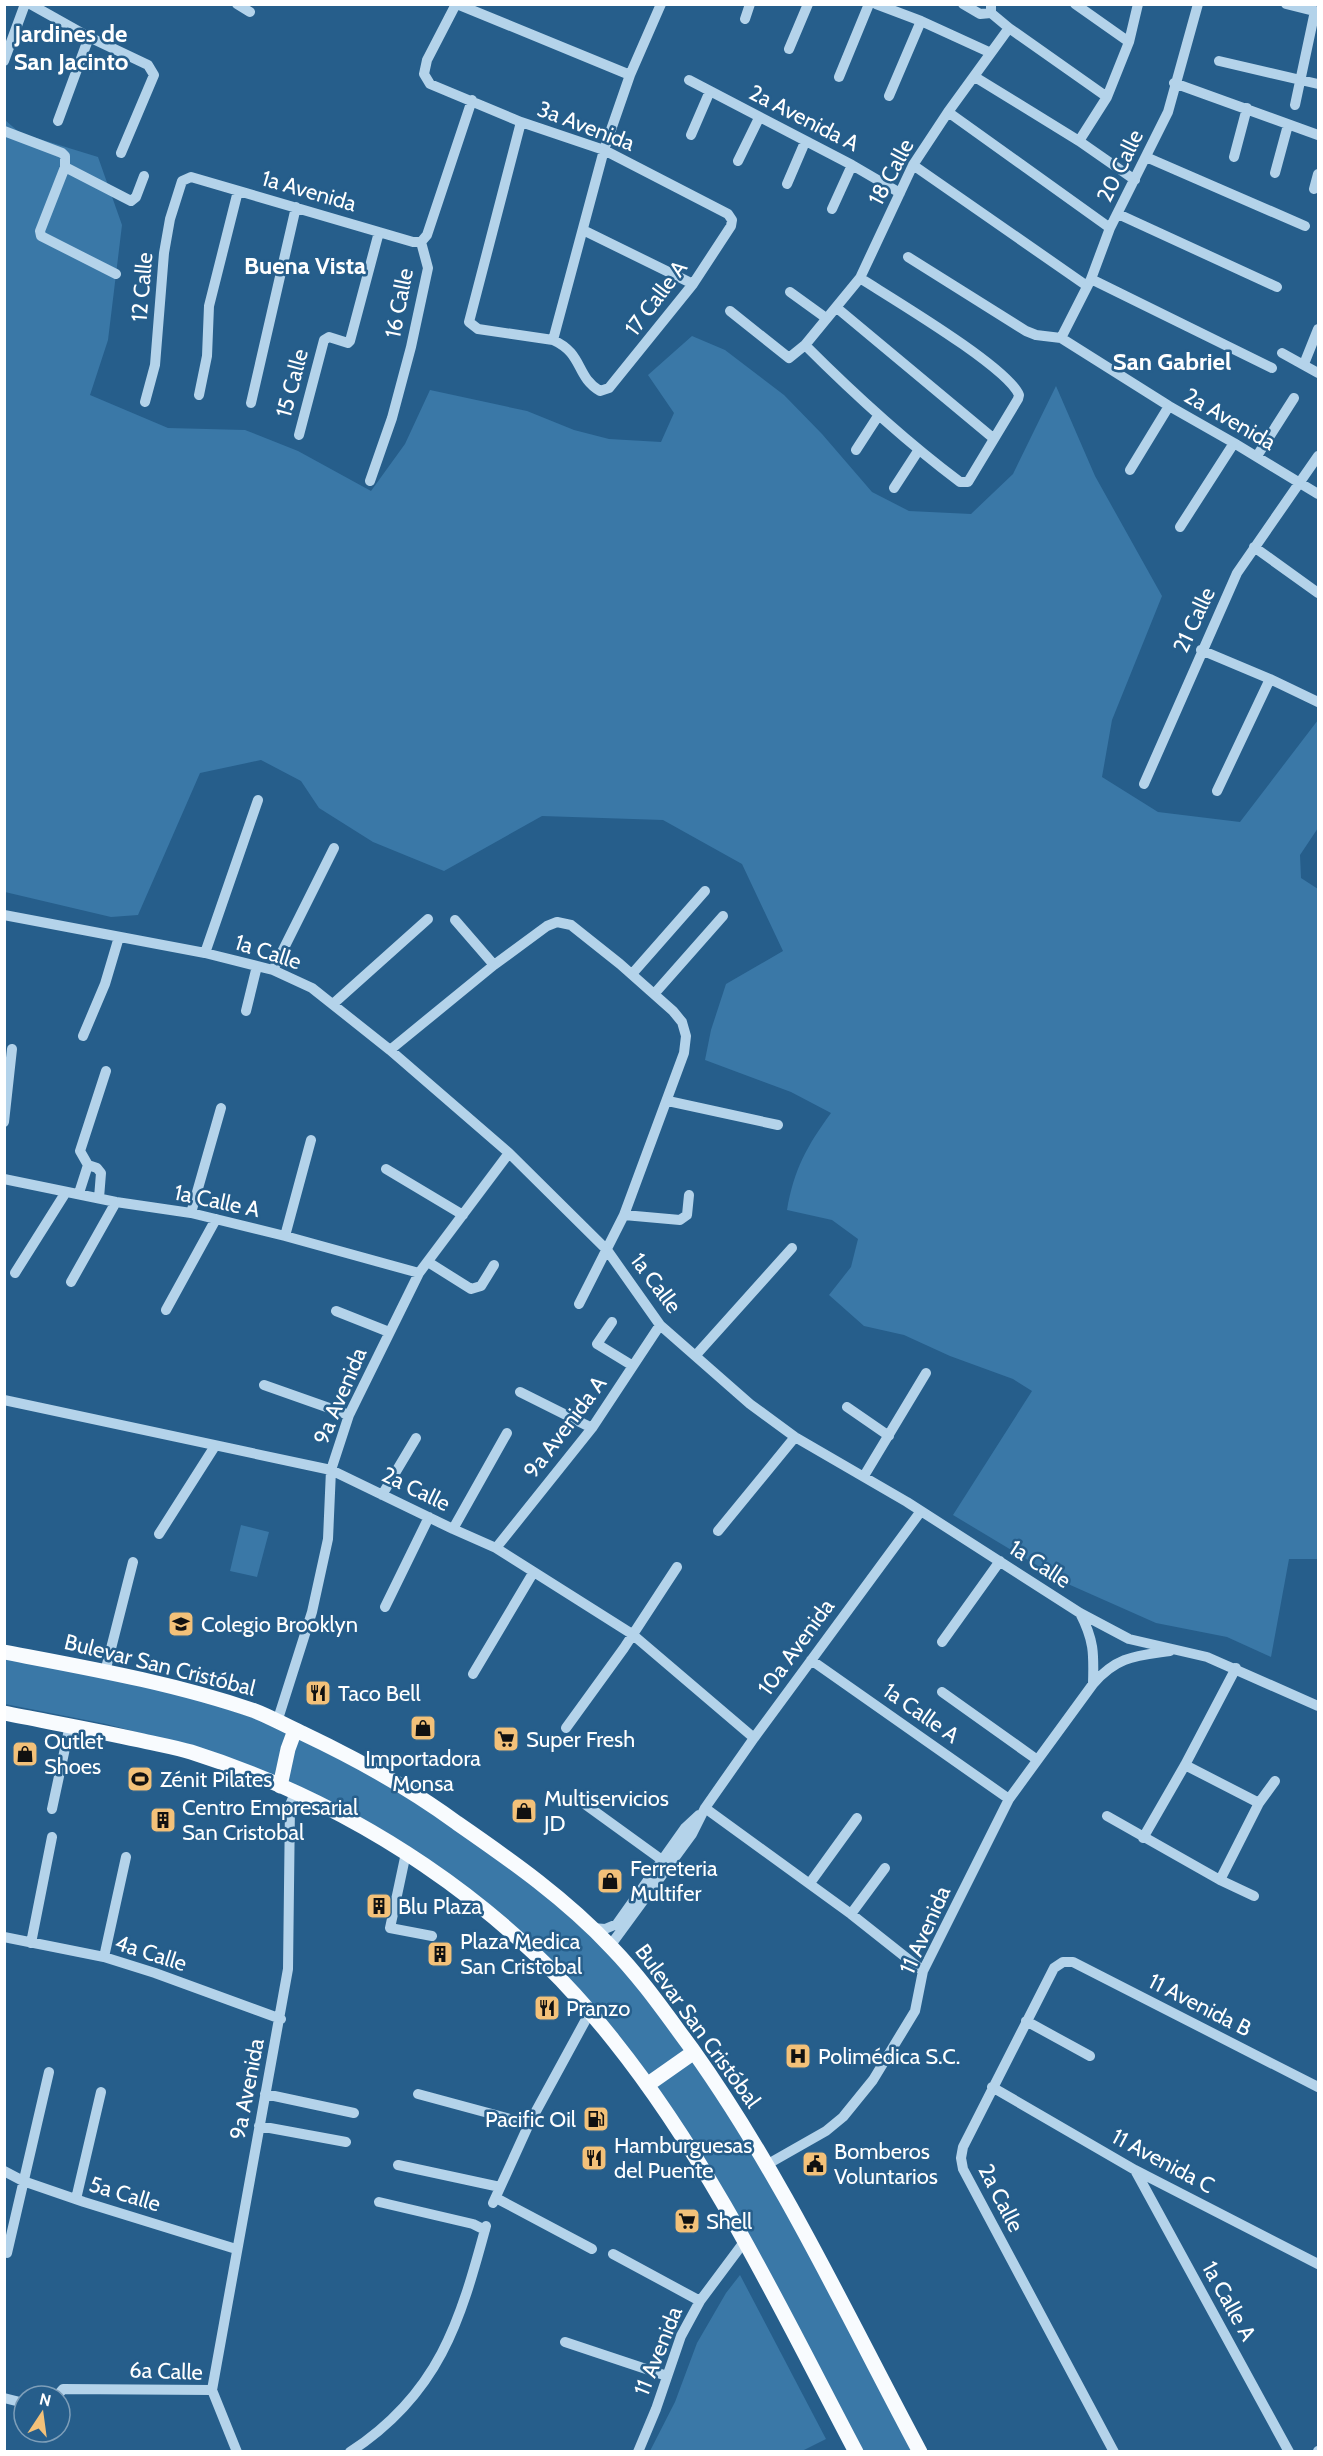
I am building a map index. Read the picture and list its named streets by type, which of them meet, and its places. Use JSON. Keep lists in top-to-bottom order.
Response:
{
  "streets": {
    "main road": ["Bulevar San Cristóbal"],
    "street": [
      "2a Avenida A",
      "3a Avenida",
      "20 Calle",
      "18 Calle",
      "1a Avenida",
      "12 Calle",
      "17 Calle A",
      "16 Calle",
      "15 Calle",
      "2a Avenida",
      "21 Calle",
      "1a Calle",
      "1a Calle A",
      "9a Avenida",
      "9a Avenida A",
      "2a Calle",
      "10a Avenida",
      "11 Avenida",
      "4a Calle",
      "11 Avenida B",
      "11 Avenida C",
      "5a Calle",
      "6a Calle"
    ]
  },
  "crossings": [
    ["2a Avenida A", "18 Calle"],
    ["3a Avenida", "17 Calle A"],
    ["3a Avenida", "16 Calle"],
    ["20 Calle", "2a Avenida"],
    ["1a Avenida", "12 Calle"],
    ["1a Avenida", "16 Calle"],
    ["1a Avenida", "15 Calle"],
    ["2a Avenida", "21 Calle"],
    ["1a Calle", "9a Avenida"],
    ["1a Calle", "9a Avenida A"],
    ["1a Calle", "10a Avenida"],
    ["1a Calle", "11 Avenida"],
    ["1a Calle A", "9a Avenida"],
    ["1a Calle A", "10a Avenida"],
    ["1a Calle A", "11 Avenida"],
    ["1a Calle A", "11 Avenida C"],
    ["9a Avenida", "2a Calle"],
    ["9a Avenida", "Bulevar San Cristóbal"],
    ["9a Avenida", "4a Calle"],
    ["9a Avenida", "5a Calle"],
    ["9a Avenida", "6a Calle"],
    ["9a Avenida A", "2a Calle"],
    ["2a Calle", "10a Avenida"],
    ["2a Calle", "11 Avenida B"],
    ["2a Calle", "11 Avenida C"],
    ["10a Avenida", "Bulevar San Cristóbal"],
    ["Bulevar San Cristóbal", "11 Avenida"]
  ],
  "districts": ["Jardines de San Jacinto", "Buena Vista", "San Gabriel"],
  "places": {
    "school or university": ["Colegio Brooklyn"],
    "restaurant": ["Taco Bell", "Pranzo", "Hamburguesas del Puente"],
    "shop": [
      "Importadora Monsa",
      "Outlet Shoes",
      "Multiservicios JD",
      "Ferreteria Multifer"
    ],
    "supermarket": ["Super Fresh", "Shell"],
    "sports": ["Zénit Pilates"],
    "building": ["Centro Empresarial San Cristobal", "Blu Plaza", "Plaza Medica San Cristobal"],
    "hospital": ["Polimédica S.C."],
    "fuel station": ["Pacific Oil"],
    "public building": ["Bomberos Voluntarios"]
  },
  "north": "top"
}
